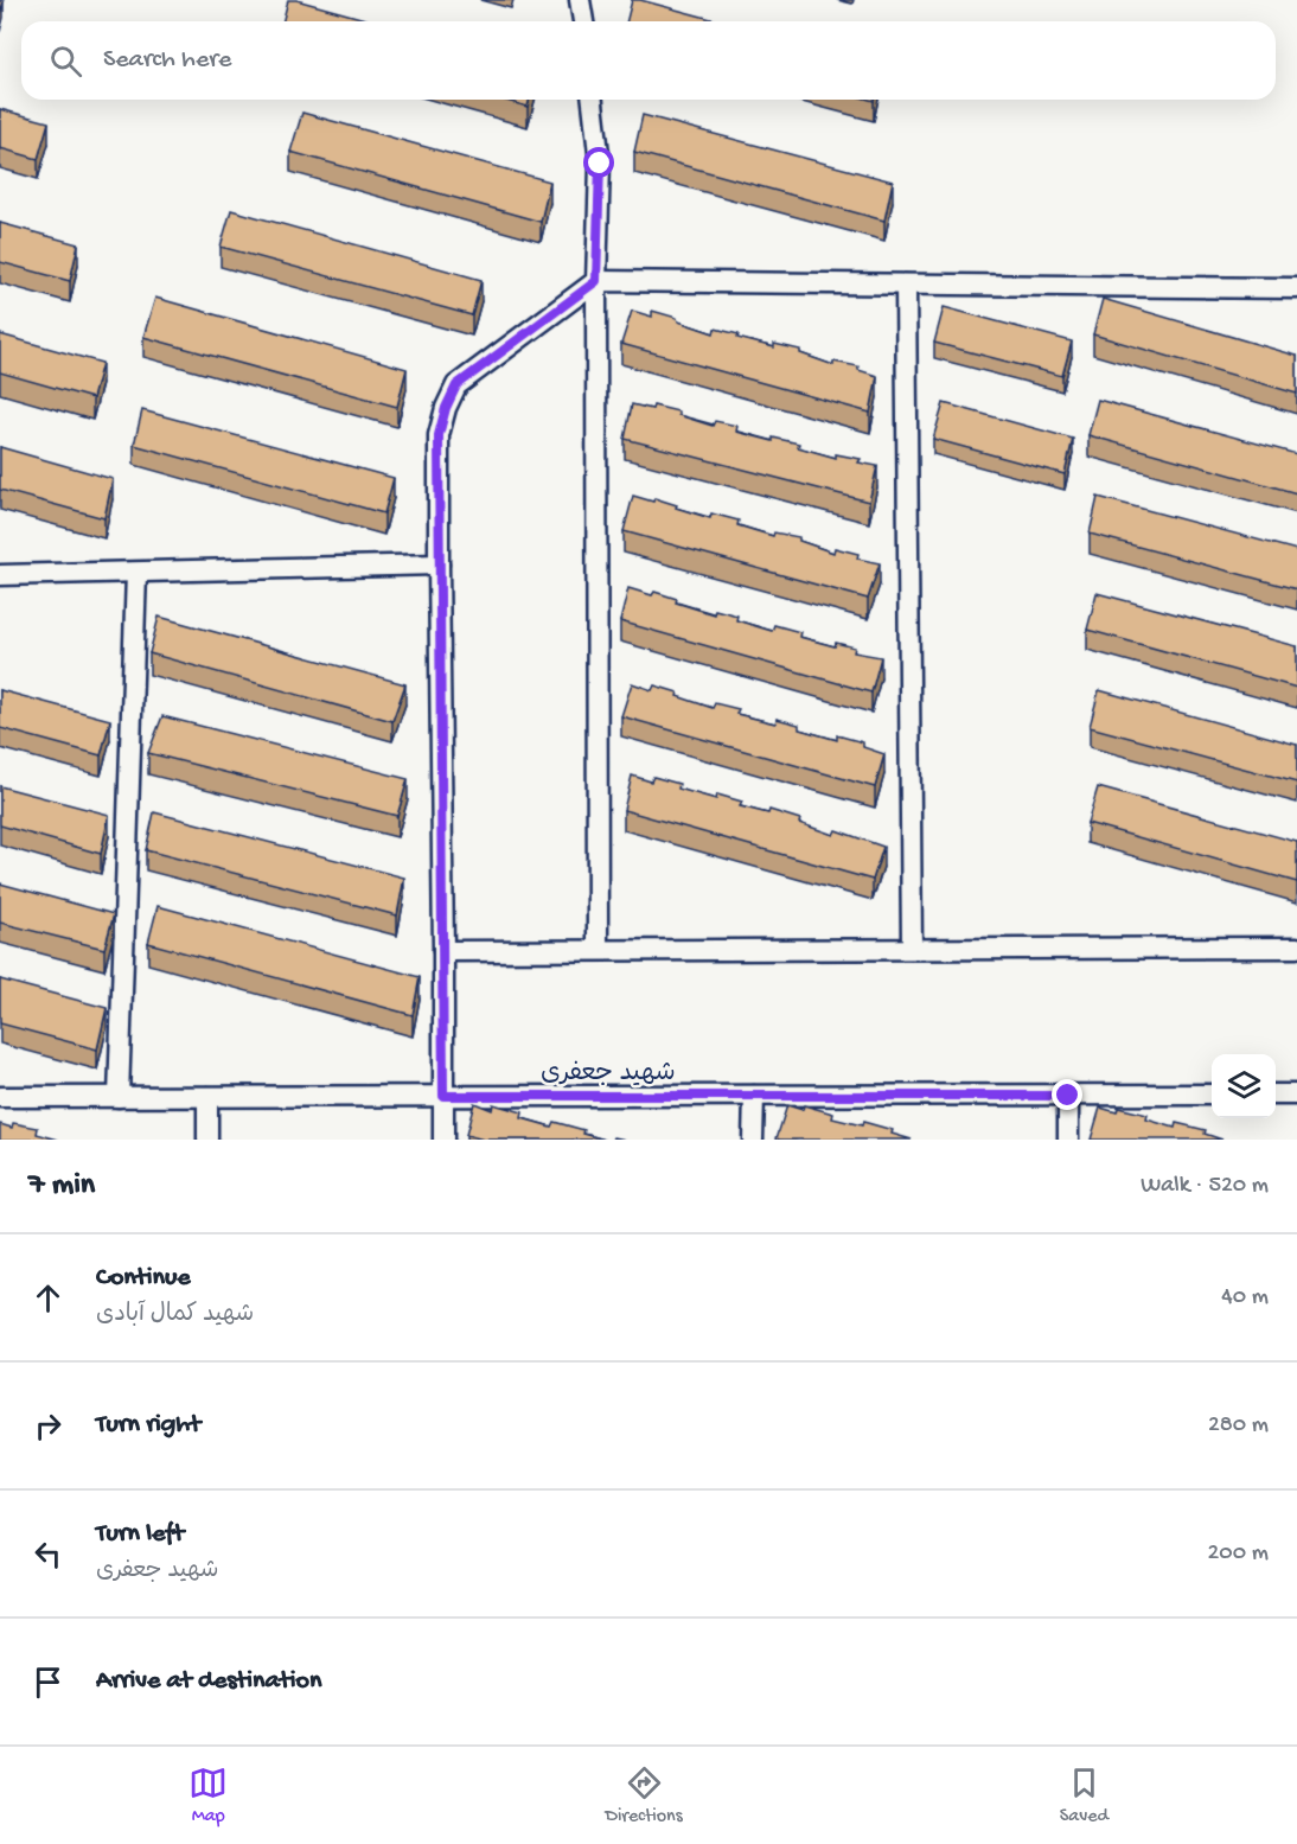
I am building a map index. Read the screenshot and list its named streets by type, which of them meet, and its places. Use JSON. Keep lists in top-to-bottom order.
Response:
{
  "streets": {
    "street": ["شهید جعفری"]
  },
  "page": {
    "search": "Search here",
    "heading": ["7 min", "Walk · 520 m"],
    "list": [
      ["Continue", "شهید کمال آبادی", "40 m"],
      ["Turn right", "280 m"],
      ["Turn left", "شهید جعفری", "200 m"],
      "Arrive at destination"
    ],
    "nav": ["Map", "Directions", "Saved"]
  }
}
